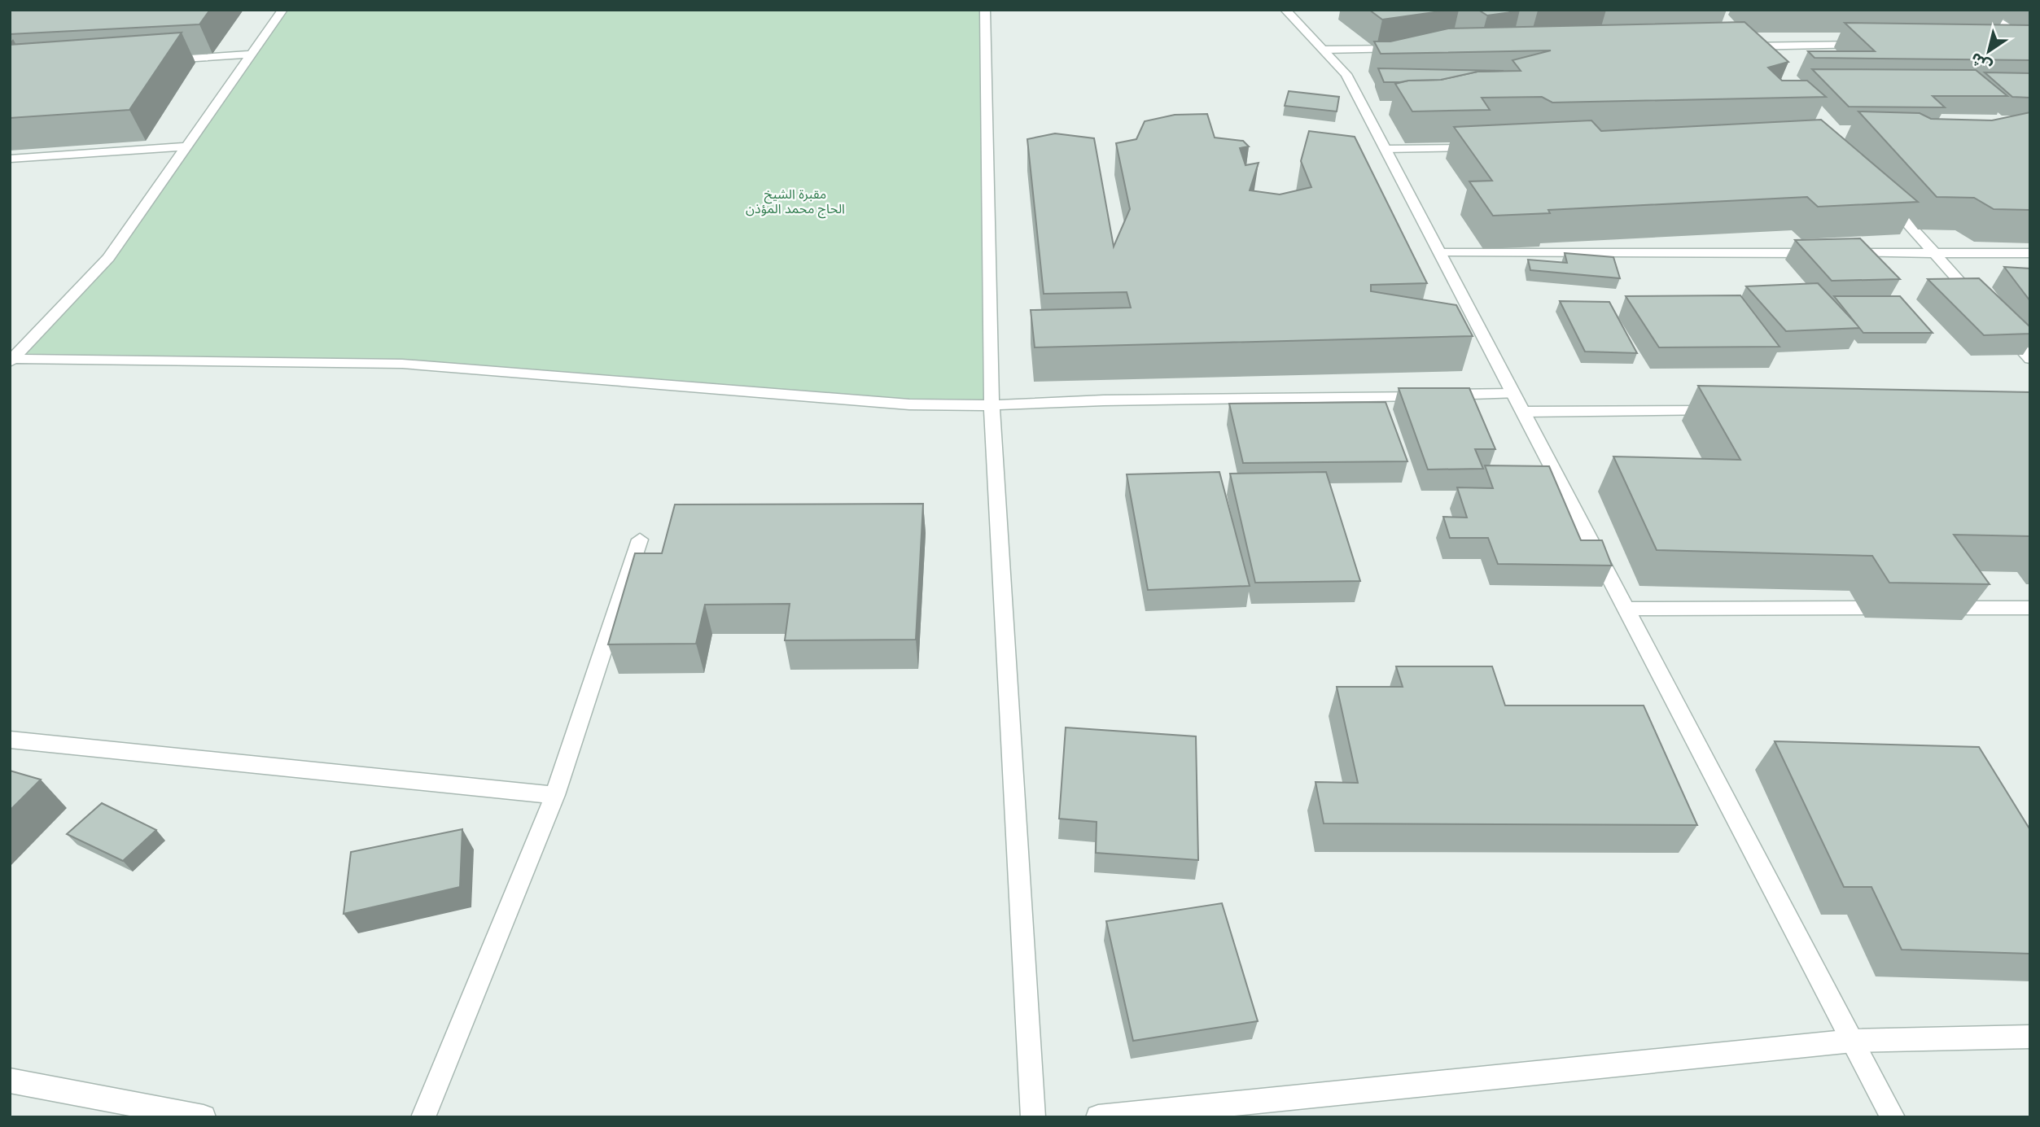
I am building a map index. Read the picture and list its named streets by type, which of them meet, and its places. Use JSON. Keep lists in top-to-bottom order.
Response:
{
  "parks": ["مقبرة الشيخ الحاج محمد المؤذن"],
  "north": "bottom left"
}
